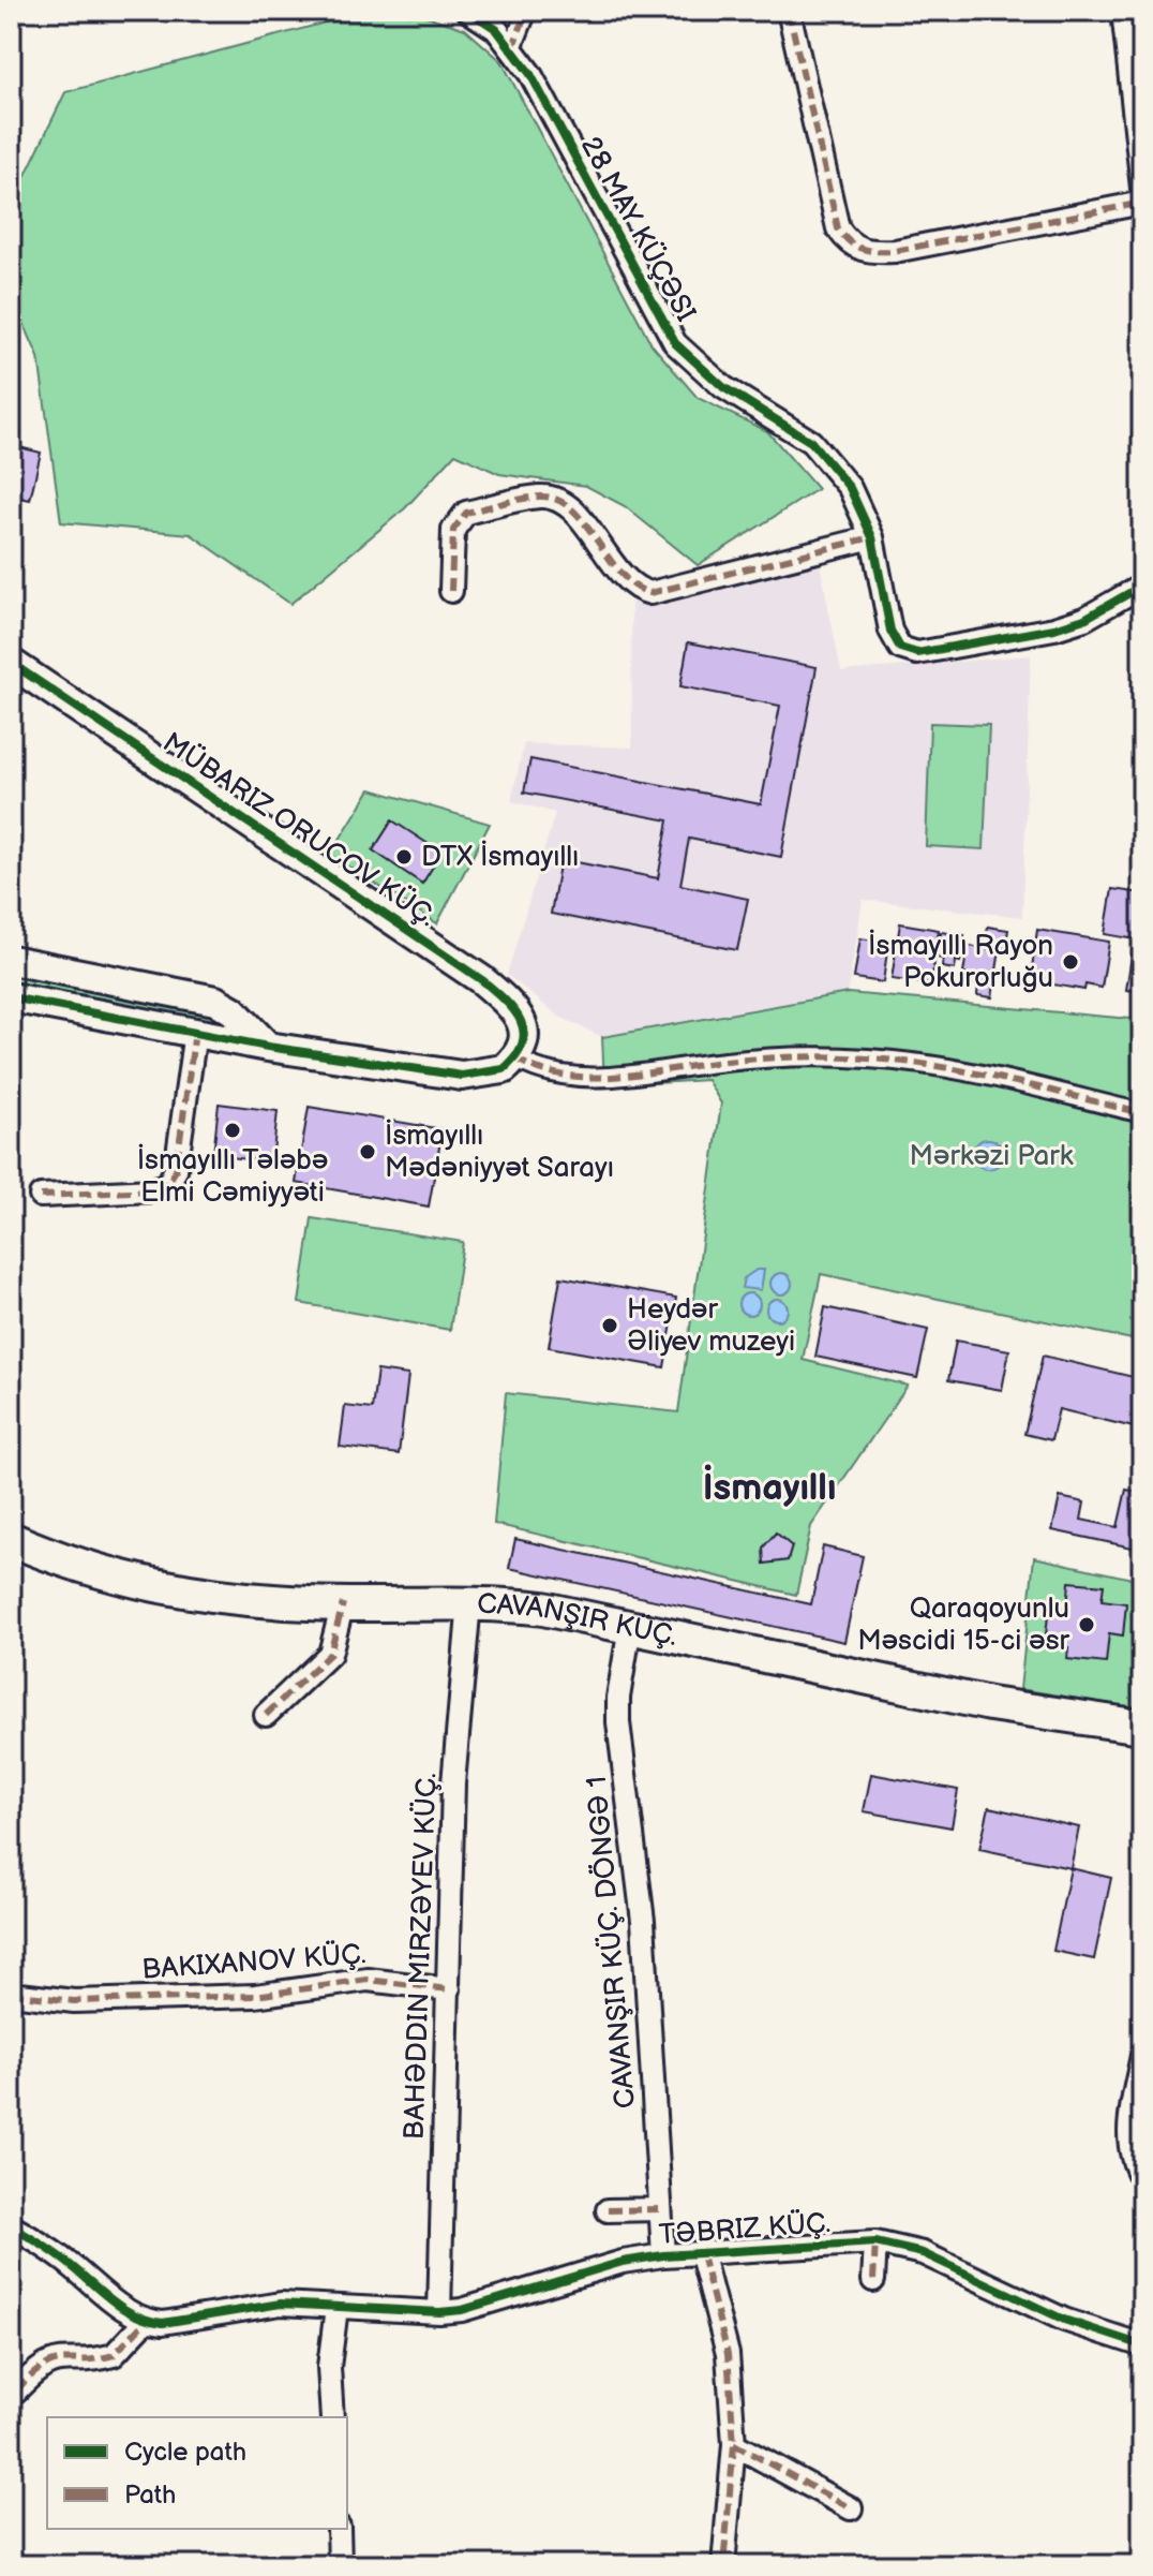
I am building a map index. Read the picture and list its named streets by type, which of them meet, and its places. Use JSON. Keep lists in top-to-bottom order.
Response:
{
  "streets": {
    "street": [
      "28 MAY KÜÇƏSI",
      "MÜBARIZ ORUCOV KÜÇ.",
      "BAHƏDDIN MIRZƏYEV KÜÇ.",
      "TƏBRIZ KÜÇ."
    ]
  },
  "crossings": [
    ["BAHƏDDIN MIRZƏYEV KÜÇ.", "TƏBRIZ KÜÇ."]
  ],
  "districts": ["İsmayıllı"],
  "parks": ["Mərkəzi Park"],
  "places": [
    "DTX İsmayıllı",
    "İsmayıllı Rayon Pokurorluğu",
    "İsmayıllı Tələbə Elmi Cəmiyyəti",
    "İsmayıllı Mədəniyyət Sarayı",
    "Heydər Əliyev muzeyi",
    "Qaraqoyunlu Məscidi 15-ci əsr"
  ],
  "legend": ["Cycle path", "Path"]
}
